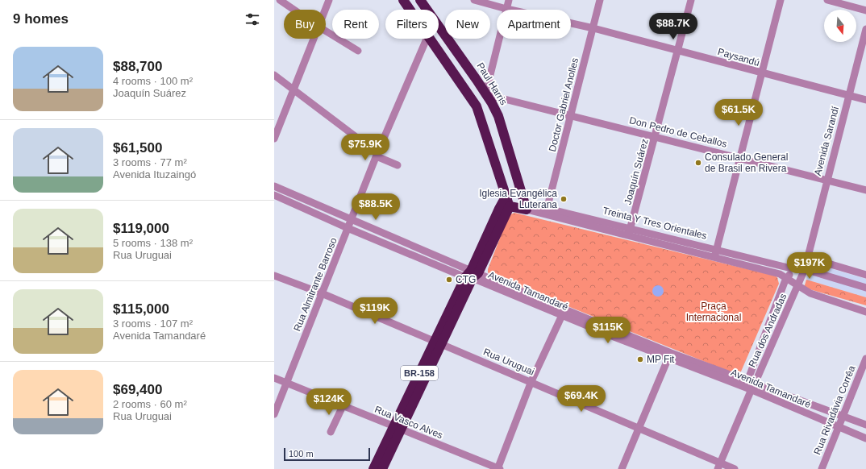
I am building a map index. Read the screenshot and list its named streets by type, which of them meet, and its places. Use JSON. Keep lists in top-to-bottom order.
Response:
{
  "streets": {
    "highway": ["Paul Harris", "Treinta Y Tres Orientales", "BR-158"],
    "street": [
      "Paysandú",
      "Doctor Gabriel Anolles",
      "Don Pedro de Ceballos",
      "Avenida Sarandí",
      "Joaquín Suárez",
      "Rua Almitrante Barroso",
      "Avenida Tamandaré",
      "Rua dos Andradas",
      "Rua Uruguai",
      "Rua Rivadávia Corrêa",
      "Rua Vasco Alves"
    ]
  },
  "crossings": [
    ["Paysandú", "Doctor Gabriel Anolles"],
    ["Paysandú", "Avenida Sarandí"],
    ["Paysandú", "Joaquín Suárez"],
    ["Paul Harris", "Don Pedro de Ceballos"],
    ["Paul Harris", "Treinta Y Tres Orientales"],
    ["Doctor Gabriel Anolles", "Don Pedro de Ceballos"],
    ["Doctor Gabriel Anolles", "Treinta Y Tres Orientales"],
    ["Don Pedro de Ceballos", "Avenida Sarandí"],
    ["Don Pedro de Ceballos", "Joaquín Suárez"],
    ["Avenida Sarandí", "Treinta Y Tres Orientales"],
    ["Avenida Sarandí", "Rua dos Andradas"],
    ["Joaquín Suárez", "Treinta Y Tres Orientales"],
    ["Treinta Y Tres Orientales", "Rua dos Andradas"],
    ["Treinta Y Tres Orientales", "BR-158"],
    ["Rua Almitrante Barroso", "Avenida Tamandaré"],
    ["Rua Almitrante Barroso", "Rua Uruguai"],
    ["Rua Almitrante Barroso", "Rua Vasco Alves"],
    ["Avenida Tamandaré", "Rua dos Andradas"],
    ["Avenida Tamandaré", "BR-158"],
    ["Avenida Tamandaré", "Rua Rivadávia Corrêa"],
    ["Rua dos Andradas", "Rua Uruguai"],
    ["Rua Uruguai", "BR-158"],
    ["BR-158", "Rua Vasco Alves"]
  ],
  "parks": ["Praça Internacional"],
  "places": [
    "Consulado General de Brasil en Rivera",
    "Iglesia Evangélica Luterana",
    "CTG",
    "MP Fit"
  ],
  "scale_bar": "100 m",
  "north": "bottom",
  "page": {
    "heading": "9 homes",
    "chip": [
      "Buy",
      "Rent",
      "Filters",
      "New",
      "Apartment"
    ],
    "price": [
      "$88.7K",
      "$61.5K",
      "$75.9K",
      "$88.5K",
      "$197K",
      "$119K",
      "$115K",
      "$69.4K",
      "$124K"
    ],
    "list": [
      {
        "name": "$88,700",
        "note": "4 rooms · 100 m² · Joaquín Suárez"
      },
      {
        "name": "$61,500",
        "note": "3 rooms · 77 m² · Avenida Ituzaingó"
      },
      {
        "name": "$119,000",
        "note": "5 rooms · 138 m² · Rua Uruguai"
      },
      {
        "name": "$115,000",
        "note": "3 rooms · 107 m² · Avenida Tamandaré"
      },
      {
        "name": "$69,400",
        "note": "2 rooms · 60 m² · Rua Uruguai"
      }
    ],
    "scale": "100 m"
  }
}
